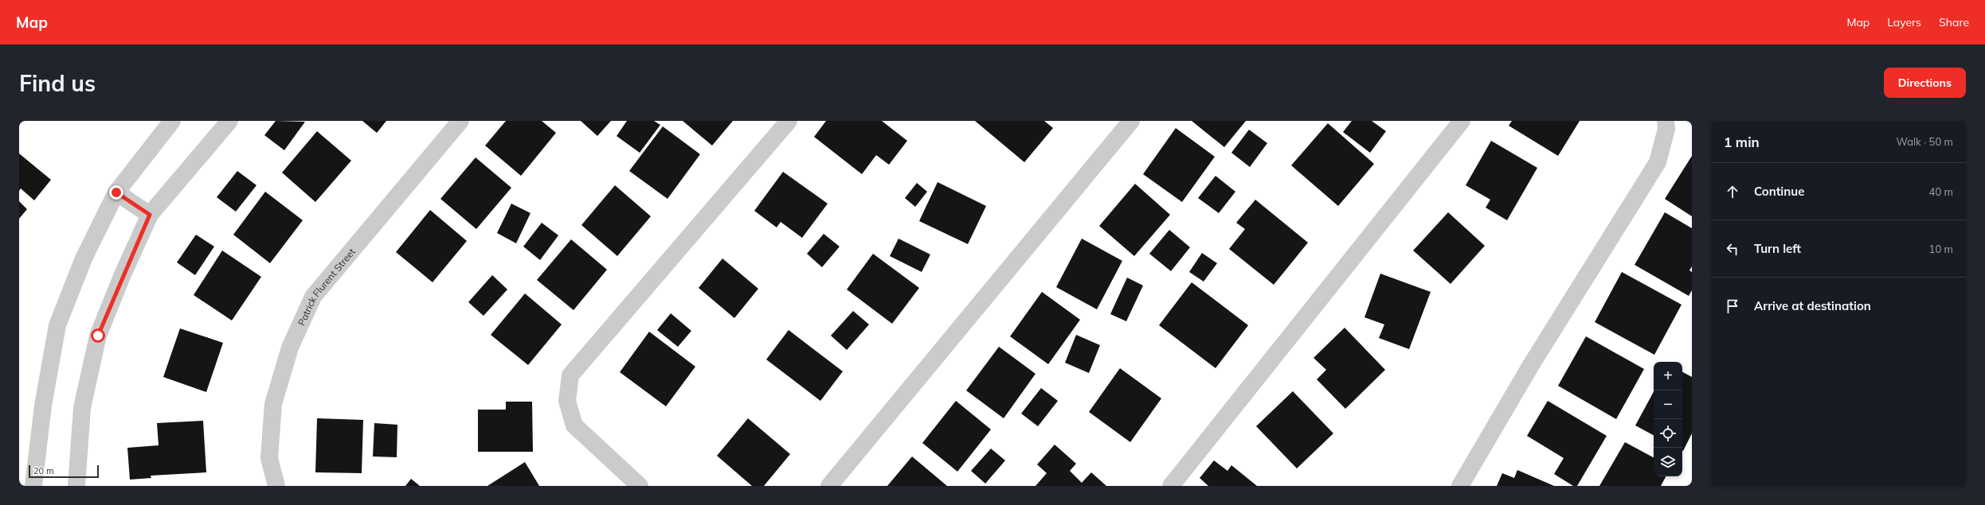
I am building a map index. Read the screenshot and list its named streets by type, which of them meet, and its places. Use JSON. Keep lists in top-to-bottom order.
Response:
{
  "streets": {
    "street": ["Patrick Flurent Street"]
  },
  "scale_bar": "20 m",
  "page": {
    "header": "Map",
    "nav": ["Map", "Layers", "Share"],
    "buttons": "Directions",
    "title": "Find us",
    "heading": ["1 min", "Walk · 50 m"],
    "list": [
      ["Continue", "40 m"],
      ["Turn left", "10 m"],
      "Arrive at destination"
    ],
    "map_buttons": ["+", "−"],
    "scale": "20 m"
  }
}
